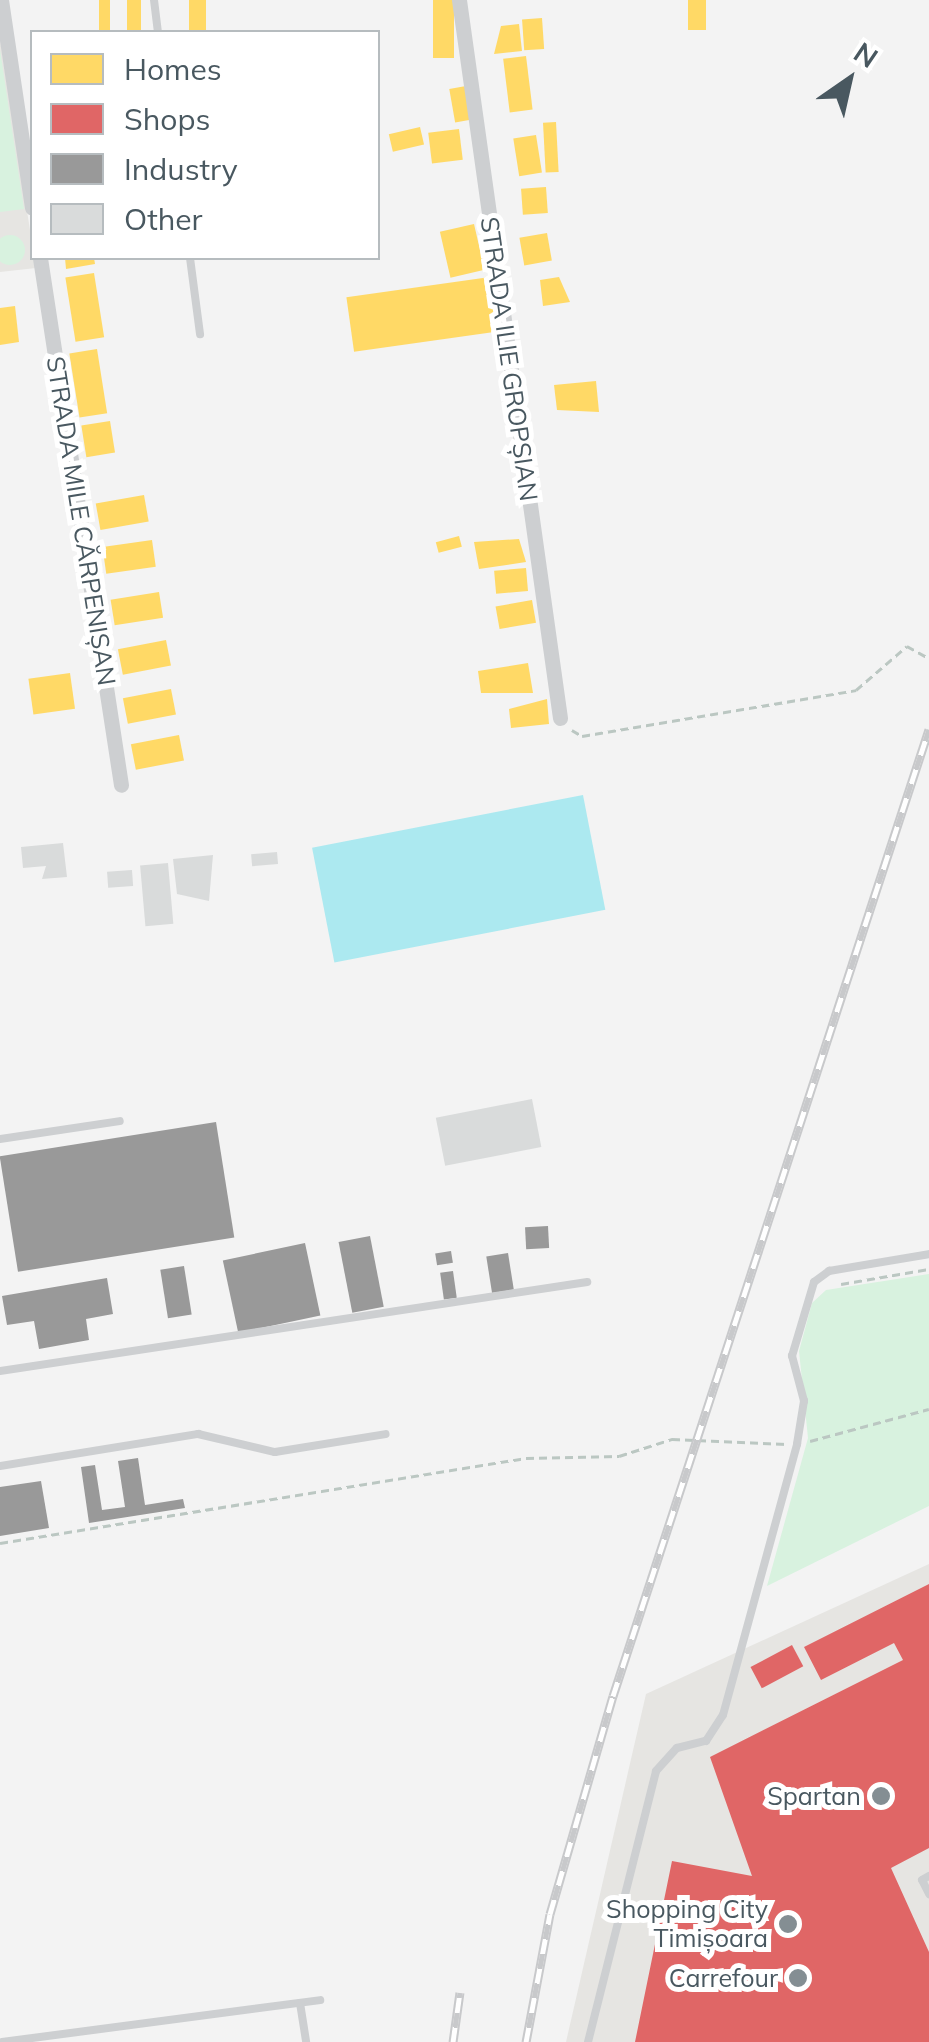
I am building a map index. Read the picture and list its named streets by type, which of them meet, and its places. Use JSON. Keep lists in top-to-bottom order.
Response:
{
  "streets": {
    "street": ["STRADA ILIE GROPȘIAN", "STRADA MILE CĂRPENIȘAN"]
  },
  "places": ["Spartan", "Shopping City Timișoara", "Carrefour"],
  "legend": [
    "Homes",
    "Shops",
    "Industry",
    "Other"
  ],
  "north": "top right"
}
